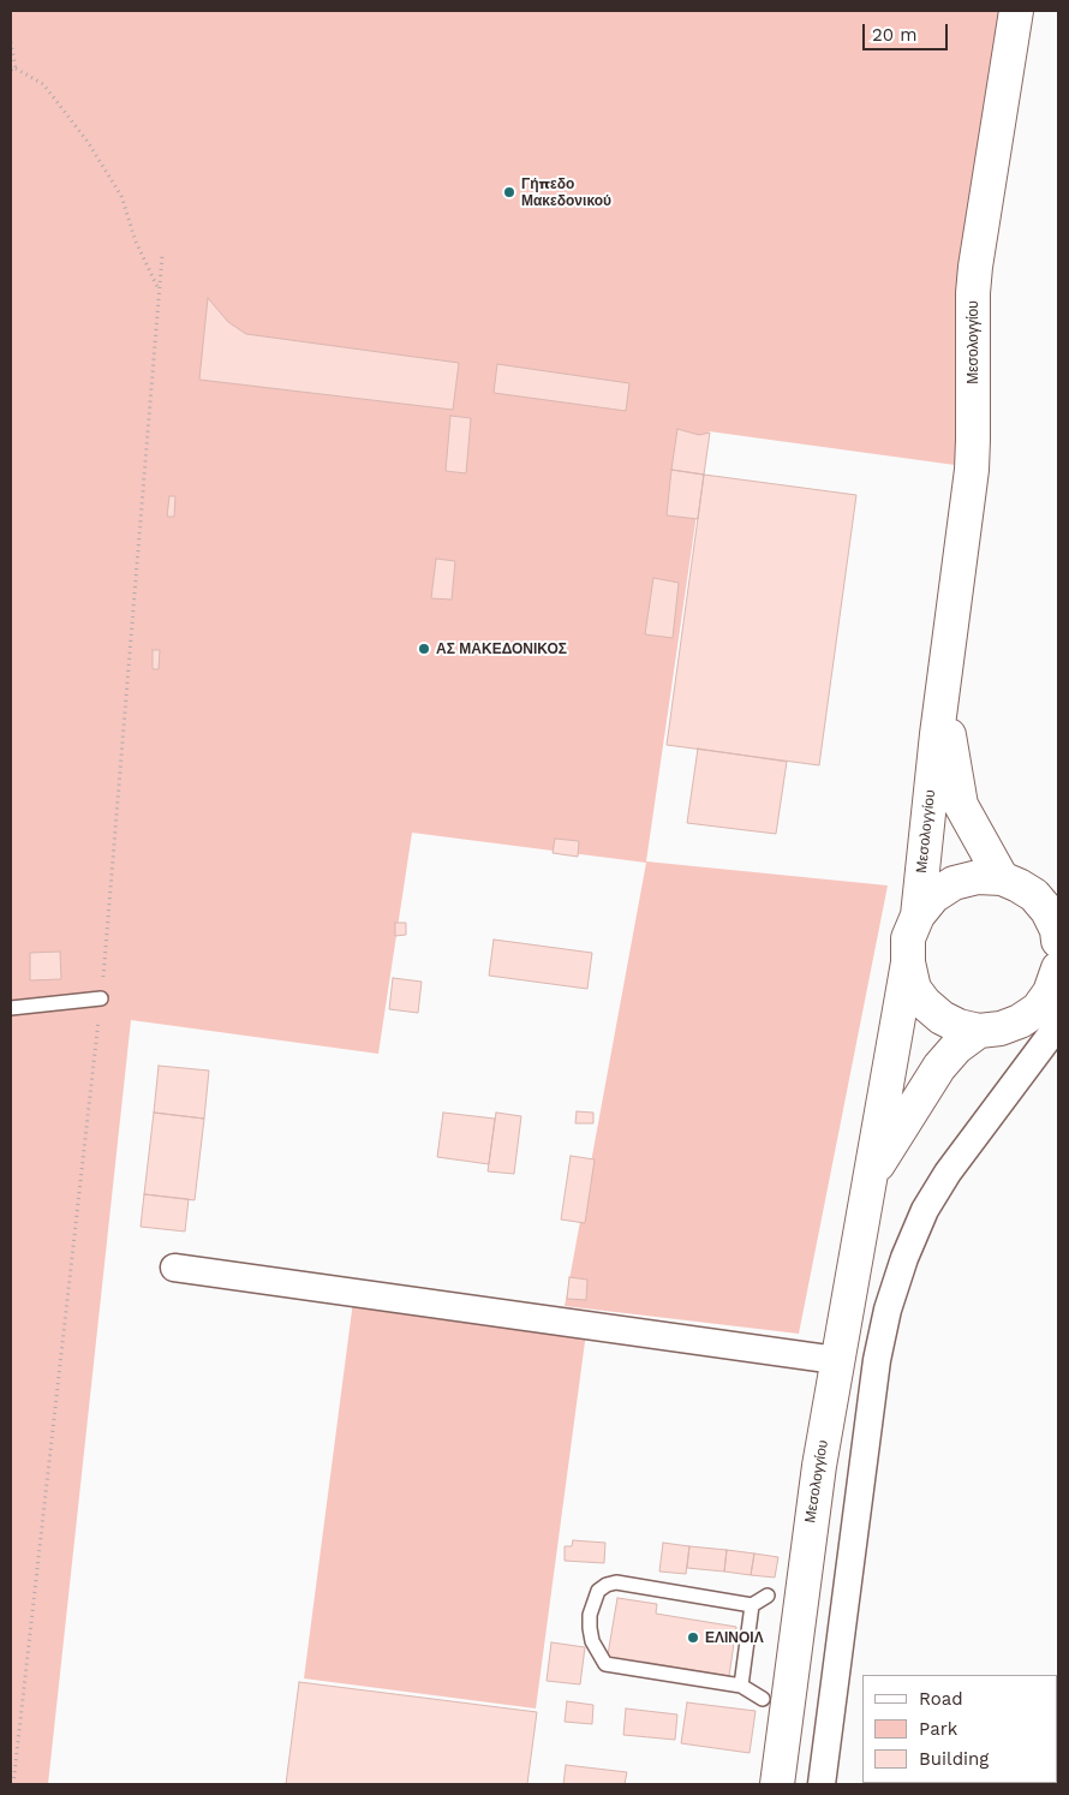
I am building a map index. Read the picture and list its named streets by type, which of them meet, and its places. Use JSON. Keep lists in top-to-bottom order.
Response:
{
  "streets": {
    "street": ["Μεσολογγίου"]
  },
  "places": ["Γήπεδο Μακεδονικού", "ΑΣ ΜΑΚΕΔΟΝΙΚΟΣ", "ΕΛΙΝΟΙΛ"],
  "legend": ["Road", "Park", "Building"],
  "scale_bar": "20 m"
}
